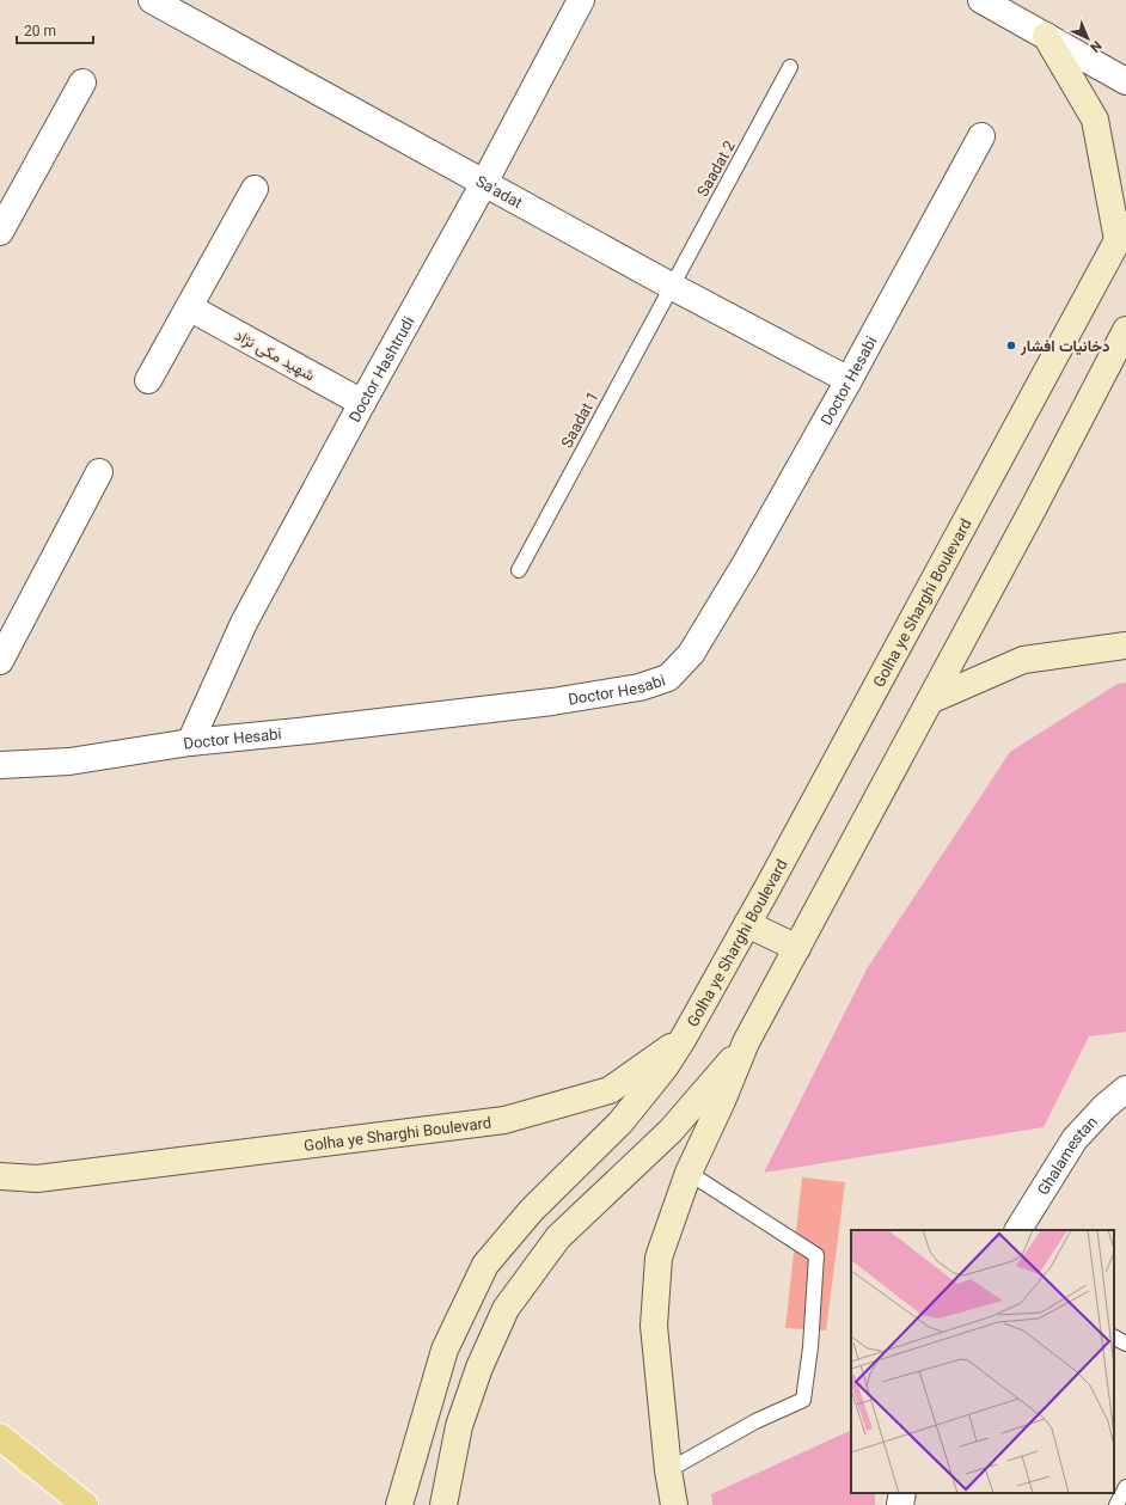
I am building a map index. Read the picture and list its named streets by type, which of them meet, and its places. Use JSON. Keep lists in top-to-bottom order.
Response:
{
  "streets": {
    "main road": ["Golha ye Sharghi Boulevard"],
    "street": [
      "Sa'adat",
      "شهید مکی نژاد",
      "Doctor Hashtrudi",
      "Doctor Hesabi",
      "Ghalamestan"
    ],
    "lane": ["Saadat 2", "Saadat 1"]
  },
  "crossings": [
    ["Saadat 2", "Sa'adat"],
    ["Saadat 2", "Saadat 1"],
    ["Sa'adat", "Doctor Hashtrudi"],
    ["Sa'adat", "Doctor Hesabi"],
    ["Sa'adat", "Saadat 1"],
    ["شهید مکی نژاد", "Doctor Hashtrudi"],
    ["Doctor Hashtrudi", "Doctor Hesabi"]
  ],
  "places": ["دخانیات افشار"],
  "scale_bar": "20 m",
  "north": "bottom right"
}
